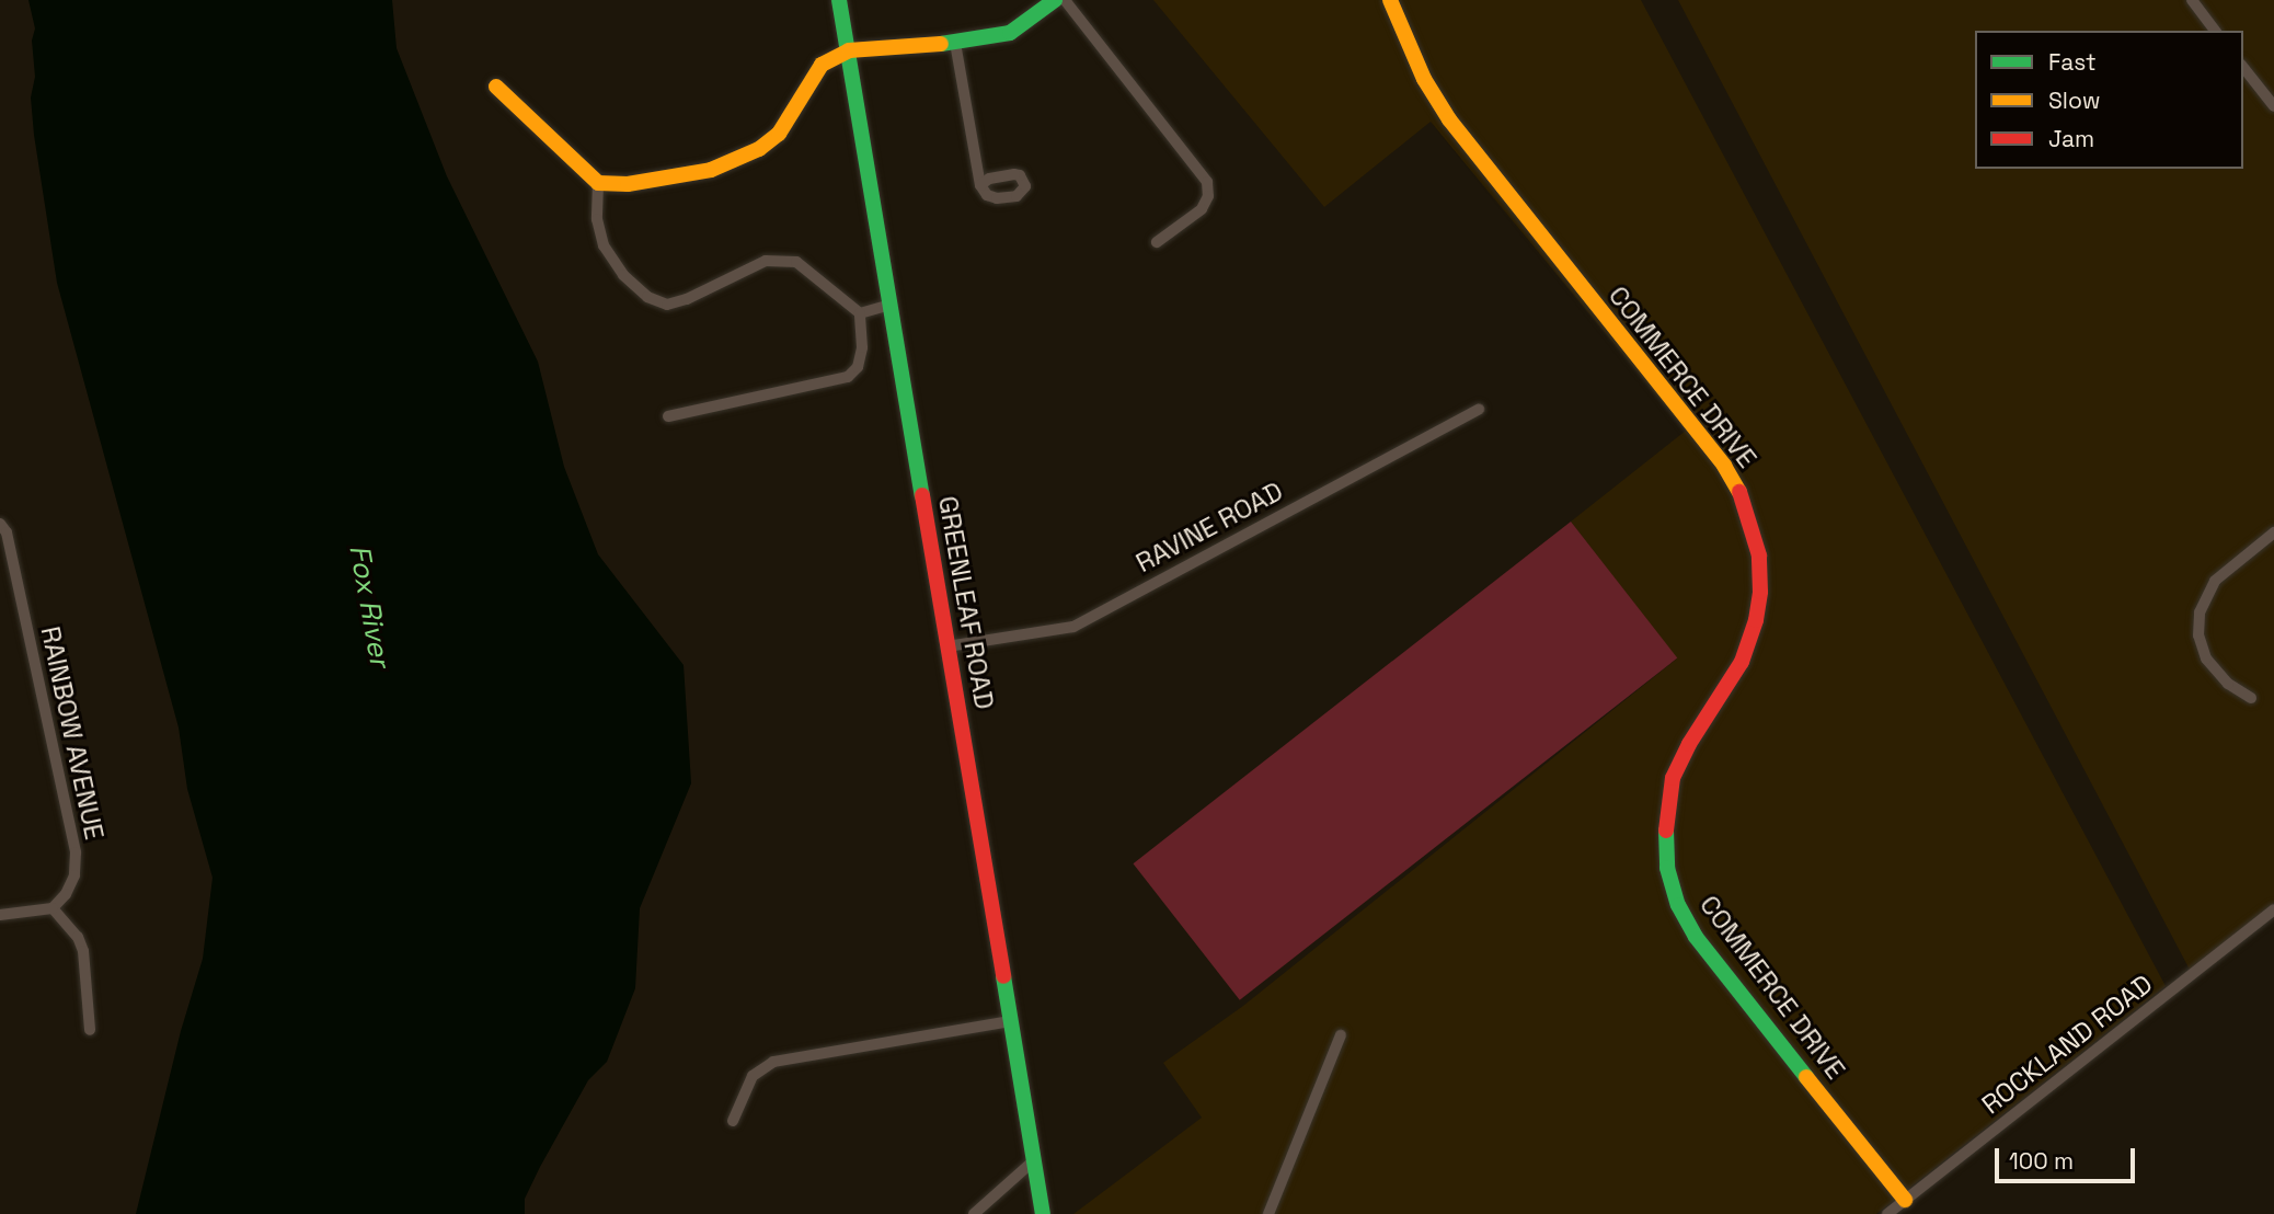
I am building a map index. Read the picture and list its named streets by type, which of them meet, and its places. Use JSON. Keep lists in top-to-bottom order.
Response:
{
  "streets": {
    "street": [
      "COMMERCE DRIVE",
      "RAVINE ROAD",
      "GREENLEAF ROAD",
      "RAINBOW AVENUE",
      "ROCKLAND ROAD"
    ]
  },
  "crossings": [
    ["COMMERCE DRIVE", "ROCKLAND ROAD"],
    ["RAVINE ROAD", "GREENLEAF ROAD"]
  ],
  "water": ["Fox River"],
  "legend": ["Fast", "Slow", "Jam"],
  "scale_bar": "100 m"
}
